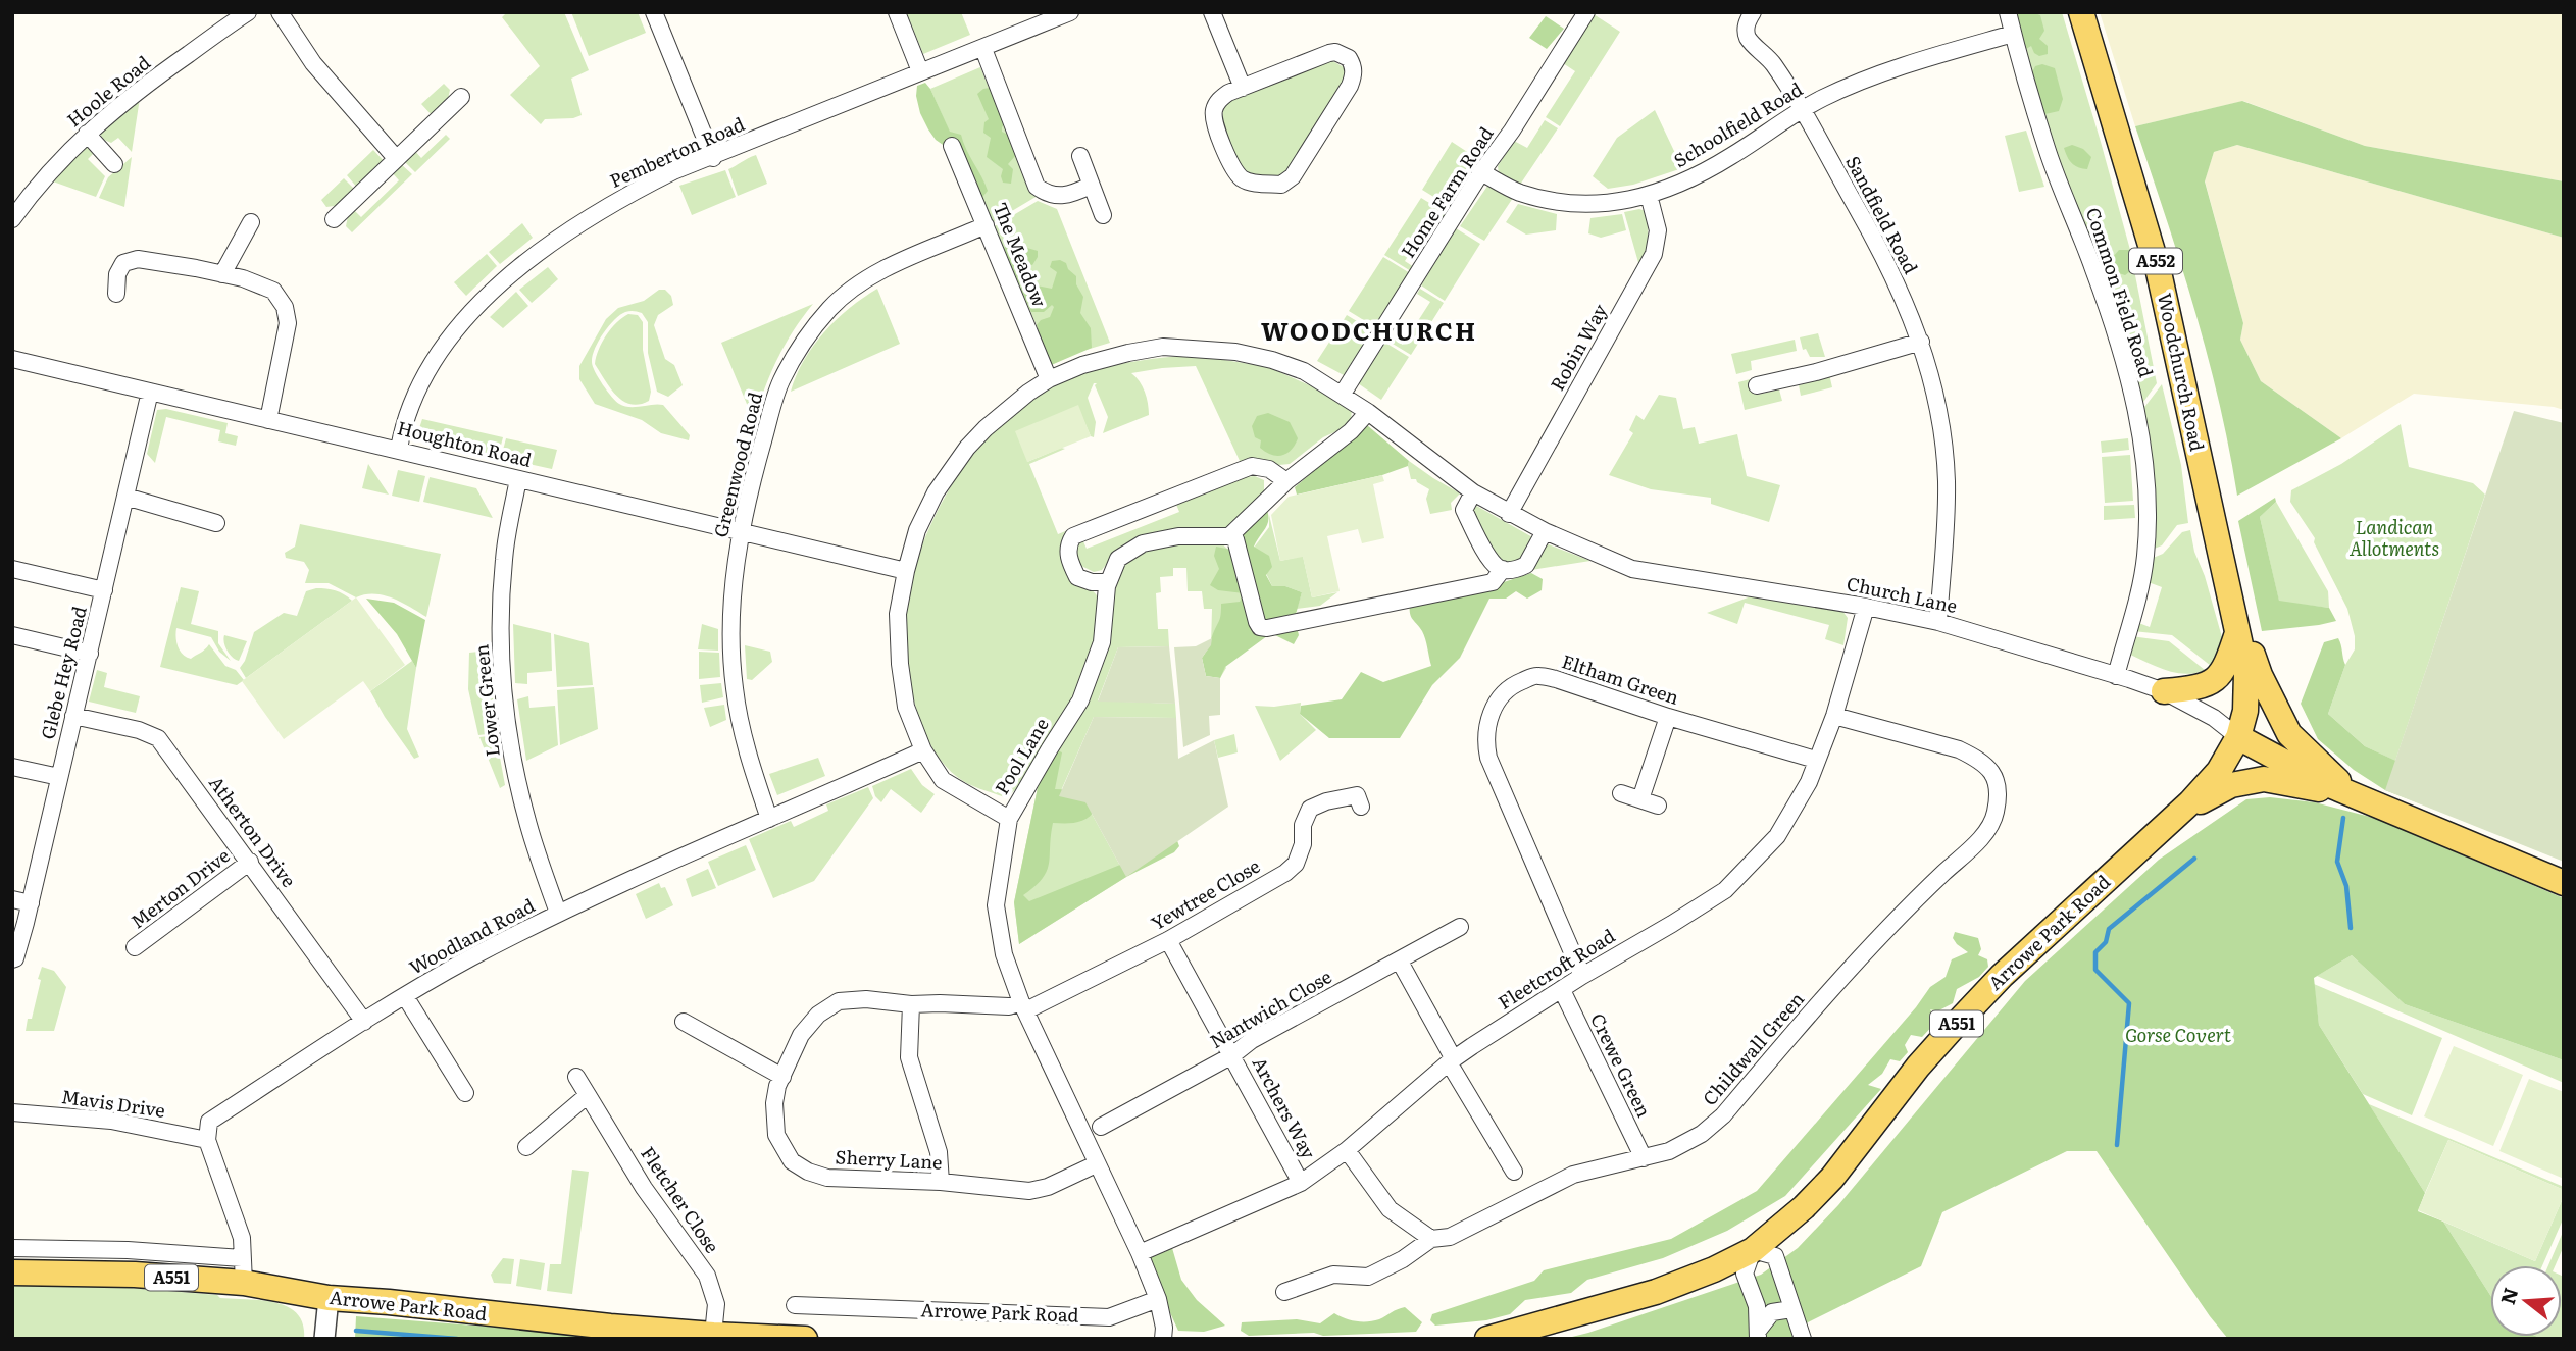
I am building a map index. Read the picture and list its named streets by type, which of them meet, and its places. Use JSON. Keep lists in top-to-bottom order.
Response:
{
  "streets": {
    "main road": [
      "A552",
      "Woodchurch Road",
      "Arrowe Park Road",
      "A551"
    ],
    "street": [
      "Hoole Road",
      "Schoolfield Road",
      "Pemberton Road",
      "Home Farm Road",
      "Sandfield Road",
      "The Meadow",
      "Common Field Road",
      "Robin Way",
      "Houghton Road",
      "Greenwood Road",
      "Church Lane",
      "Glebe Hey Road",
      "Eltham Green",
      "Lower Green",
      "Pool Lane",
      "Atherton Drive",
      "Merton Drive",
      "Yewtree Close",
      "Woodland Road",
      "Fleetcroft Road",
      "Nantwich Close",
      "Childwall Green",
      "Crewe Green",
      "Mavis Drive",
      "Archers Way",
      "Sherry Lane",
      "Fletcher Close"
    ]
  },
  "crossings": [
    ["Schoolfield Road", "Home Farm Road"],
    ["Schoolfield Road", "Sandfield Road"],
    ["Schoolfield Road", "Common Field Road"],
    ["Schoolfield Road", "Robin Way"],
    ["Pemberton Road", "Houghton Road"],
    ["Home Farm Road", "Church Lane"],
    ["Sandfield Road", "Church Lane"],
    ["The Meadow", "Greenwood Road"],
    ["The Meadow", "Church Lane"],
    ["Common Field Road", "Church Lane"],
    ["Robin Way", "Church Lane"],
    ["Woodchurch Road", "Church Lane"],
    ["Woodchurch Road", "Arrowe Park Road"],
    ["Houghton Road", "Greenwood Road"],
    ["Houghton Road", "Church Lane"],
    ["Houghton Road", "Glebe Hey Road"],
    ["Houghton Road", "Lower Green"],
    ["Greenwood Road", "Woodland Road"],
    ["Church Lane", "Pool Lane"],
    ["Church Lane", "Arrowe Park Road"],
    ["Church Lane", "Woodland Road"],
    ["Church Lane", "Fleetcroft Road"],
    ["Glebe Hey Road", "Atherton Drive"],
    ["Eltham Green", "Fleetcroft Road"],
    ["Lower Green", "Woodland Road"],
    ["Pool Lane", "Yewtree Close"],
    ["Pool Lane", "Arrowe Park Road"],
    ["Pool Lane", "Fleetcroft Road"],
    ["Pool Lane", "Sherry Lane"],
    ["Atherton Drive", "Merton Drive"],
    ["Atherton Drive", "Woodland Road"],
    ["Yewtree Close", "Archers Way"],
    ["Yewtree Close", "Sherry Lane"],
    ["Arrowe Park Road", "Fletcher Close"],
    ["Woodland Road", "Mavis Drive"],
    ["Fleetcroft Road", "Childwall Green"],
    ["Fleetcroft Road", "Crewe Green"],
    ["Fleetcroft Road", "Archers Way"],
    ["Nantwich Close", "Archers Way"],
    ["Childwall Green", "Crewe Green"]
  ],
  "districts": ["WOODCHURCH"],
  "parks": ["Landican Allotments", "Gorse Covert"],
  "north": "left"
}
